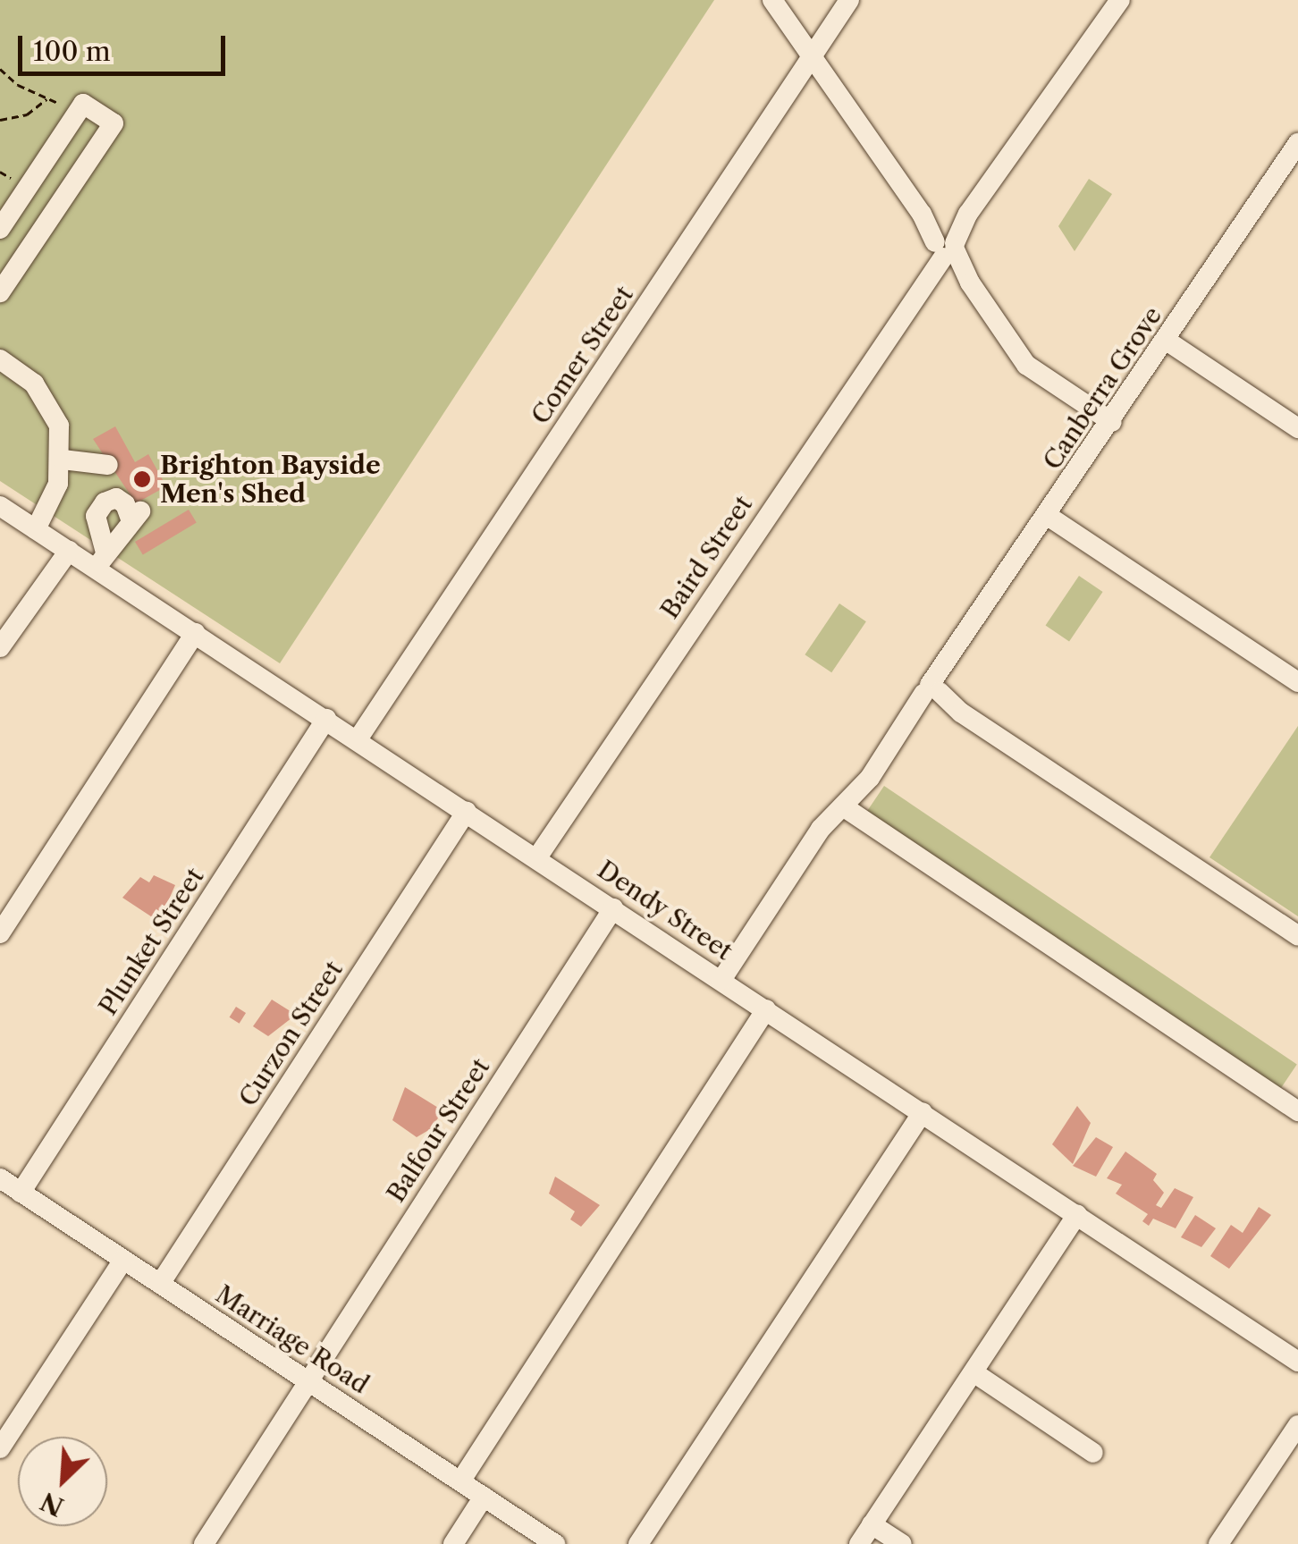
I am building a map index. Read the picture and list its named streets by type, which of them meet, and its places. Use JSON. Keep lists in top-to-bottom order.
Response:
{
  "streets": {
    "street": [
      "Comer Street",
      "Canberra Grove",
      "Baird Street",
      "Dendy Street",
      "Plunket Street",
      "Curzon Street",
      "Balfour Street",
      "Marriage Road"
    ]
  },
  "crossings": [
    ["Comer Street", "Dendy Street"],
    ["Canberra Grove", "Dendy Street"],
    ["Baird Street", "Dendy Street"],
    ["Dendy Street", "Plunket Street"],
    ["Dendy Street", "Curzon Street"],
    ["Dendy Street", "Balfour Street"],
    ["Plunket Street", "Marriage Road"],
    ["Curzon Street", "Marriage Road"],
    ["Balfour Street", "Marriage Road"]
  ],
  "places": ["Brighton Bayside Men's Shed"],
  "scale_bar": "100 m",
  "north": "bottom left"
}
